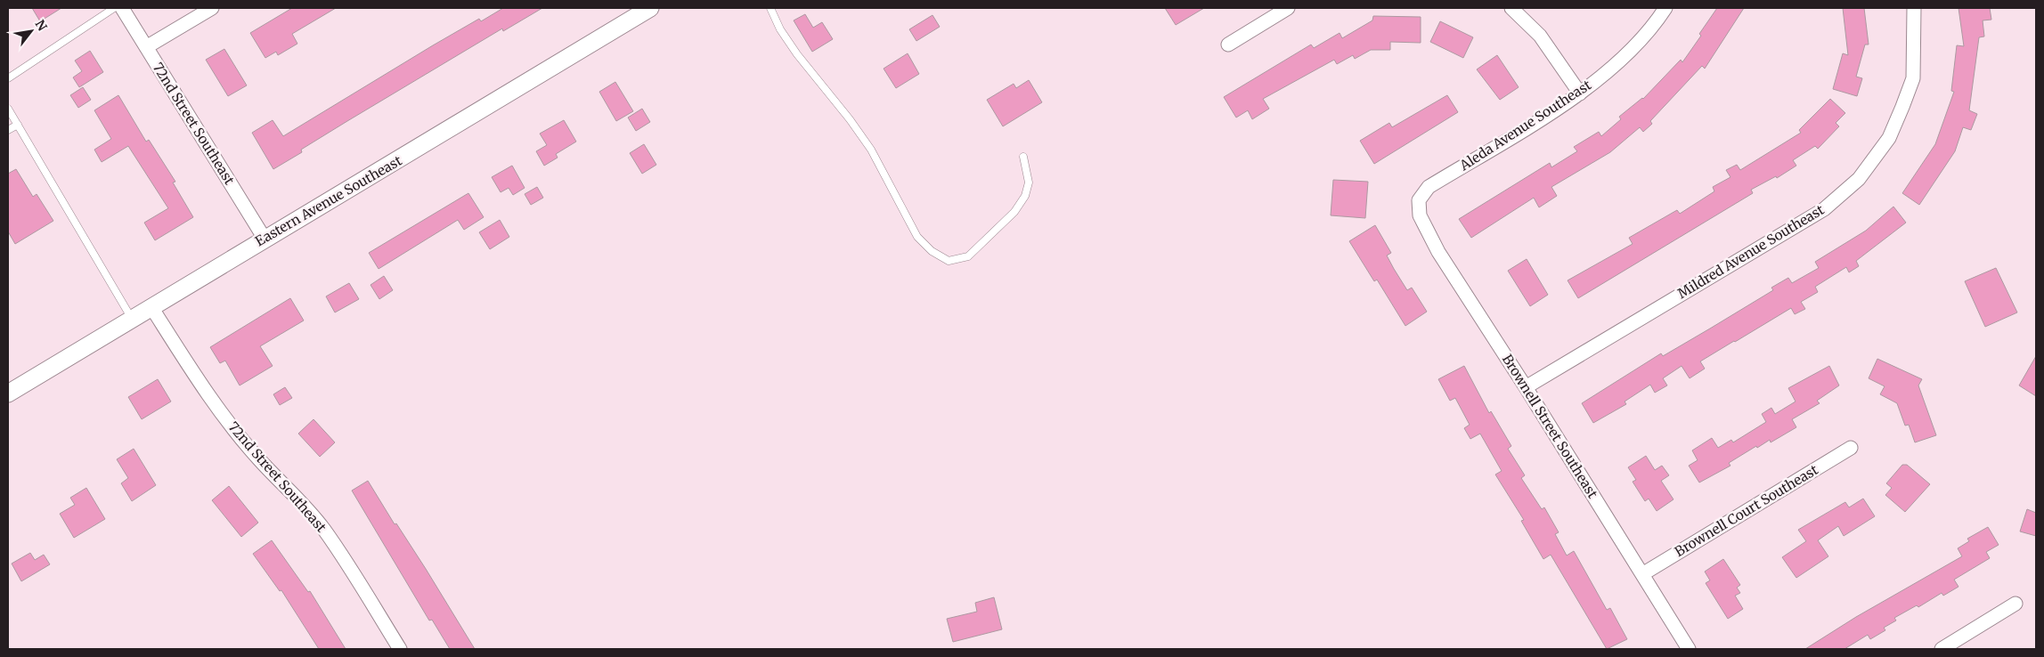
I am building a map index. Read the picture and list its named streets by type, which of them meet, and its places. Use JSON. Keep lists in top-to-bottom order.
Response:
{
  "streets": {
    "street": [
      "72nd Street Southeast",
      "Aleda Avenue Southeast",
      "Eastern Avenue Southeast",
      "Mildred Avenue Southeast",
      "Brownell Street Southeast",
      "Brownell Court Southeast"
    ]
  },
  "crossings": [
    ["72nd Street Southeast", "Eastern Avenue Southeast"],
    ["Aleda Avenue Southeast", "Brownell Street Southeast"],
    ["Mildred Avenue Southeast", "Brownell Street Southeast"],
    ["Brownell Street Southeast", "Brownell Court Southeast"]
  ],
  "north": "top right"
}
